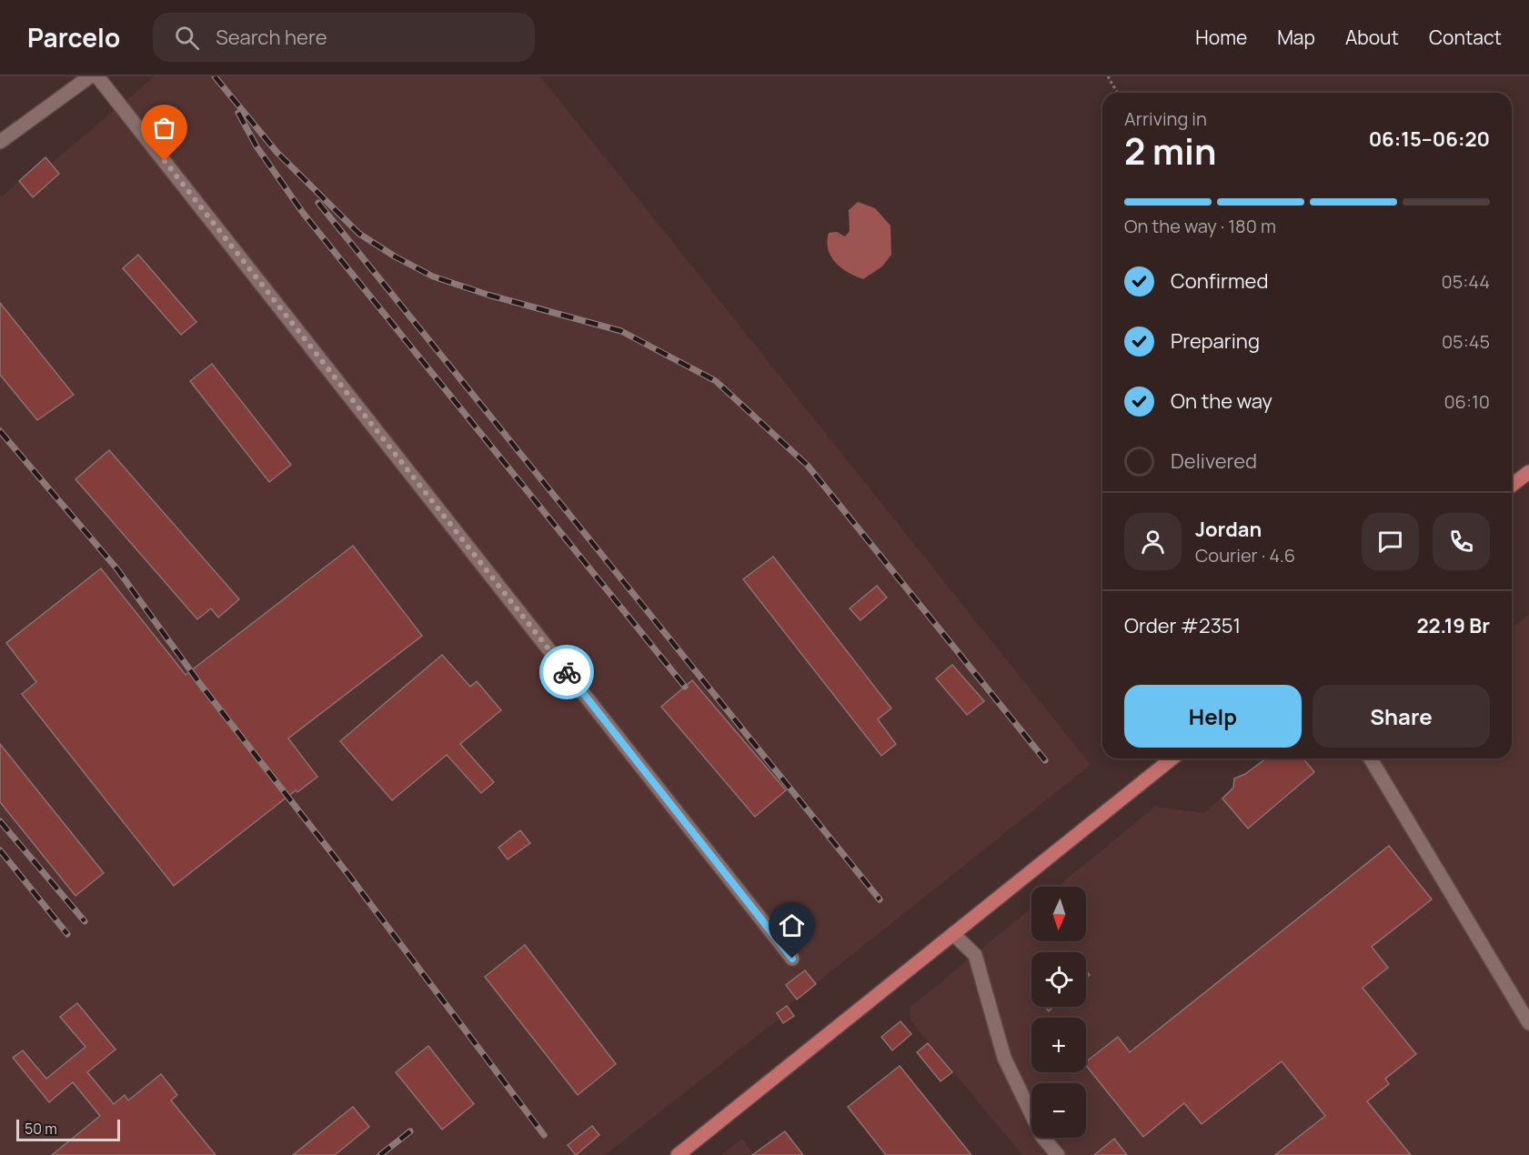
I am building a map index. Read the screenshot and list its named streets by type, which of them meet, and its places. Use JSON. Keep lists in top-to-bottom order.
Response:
{
  "scale_bar": "50 m",
  "north": "bottom",
  "page": {
    "header": "Parcelo",
    "search": "Search here",
    "nav": [
      "Home",
      "Map",
      "About",
      "Contact"
    ],
    "heading": ["2 min", "Arriving in", "06:15–06:20"],
    "panel": [
      "Jordan",
      "Courier · 4.6",
      "Order #2351",
      "22.19 Br"
    ],
    "bar": "On the way · 180 m",
    "list": [
      ["Confirmed", "05:44"],
      ["Preparing", "05:45"],
      ["On the way", "06:10"],
      "Delivered"
    ],
    "buttons": ["Help", "Share"],
    "map_buttons": ["+", "−"],
    "scale": "50 m"
  }
}
